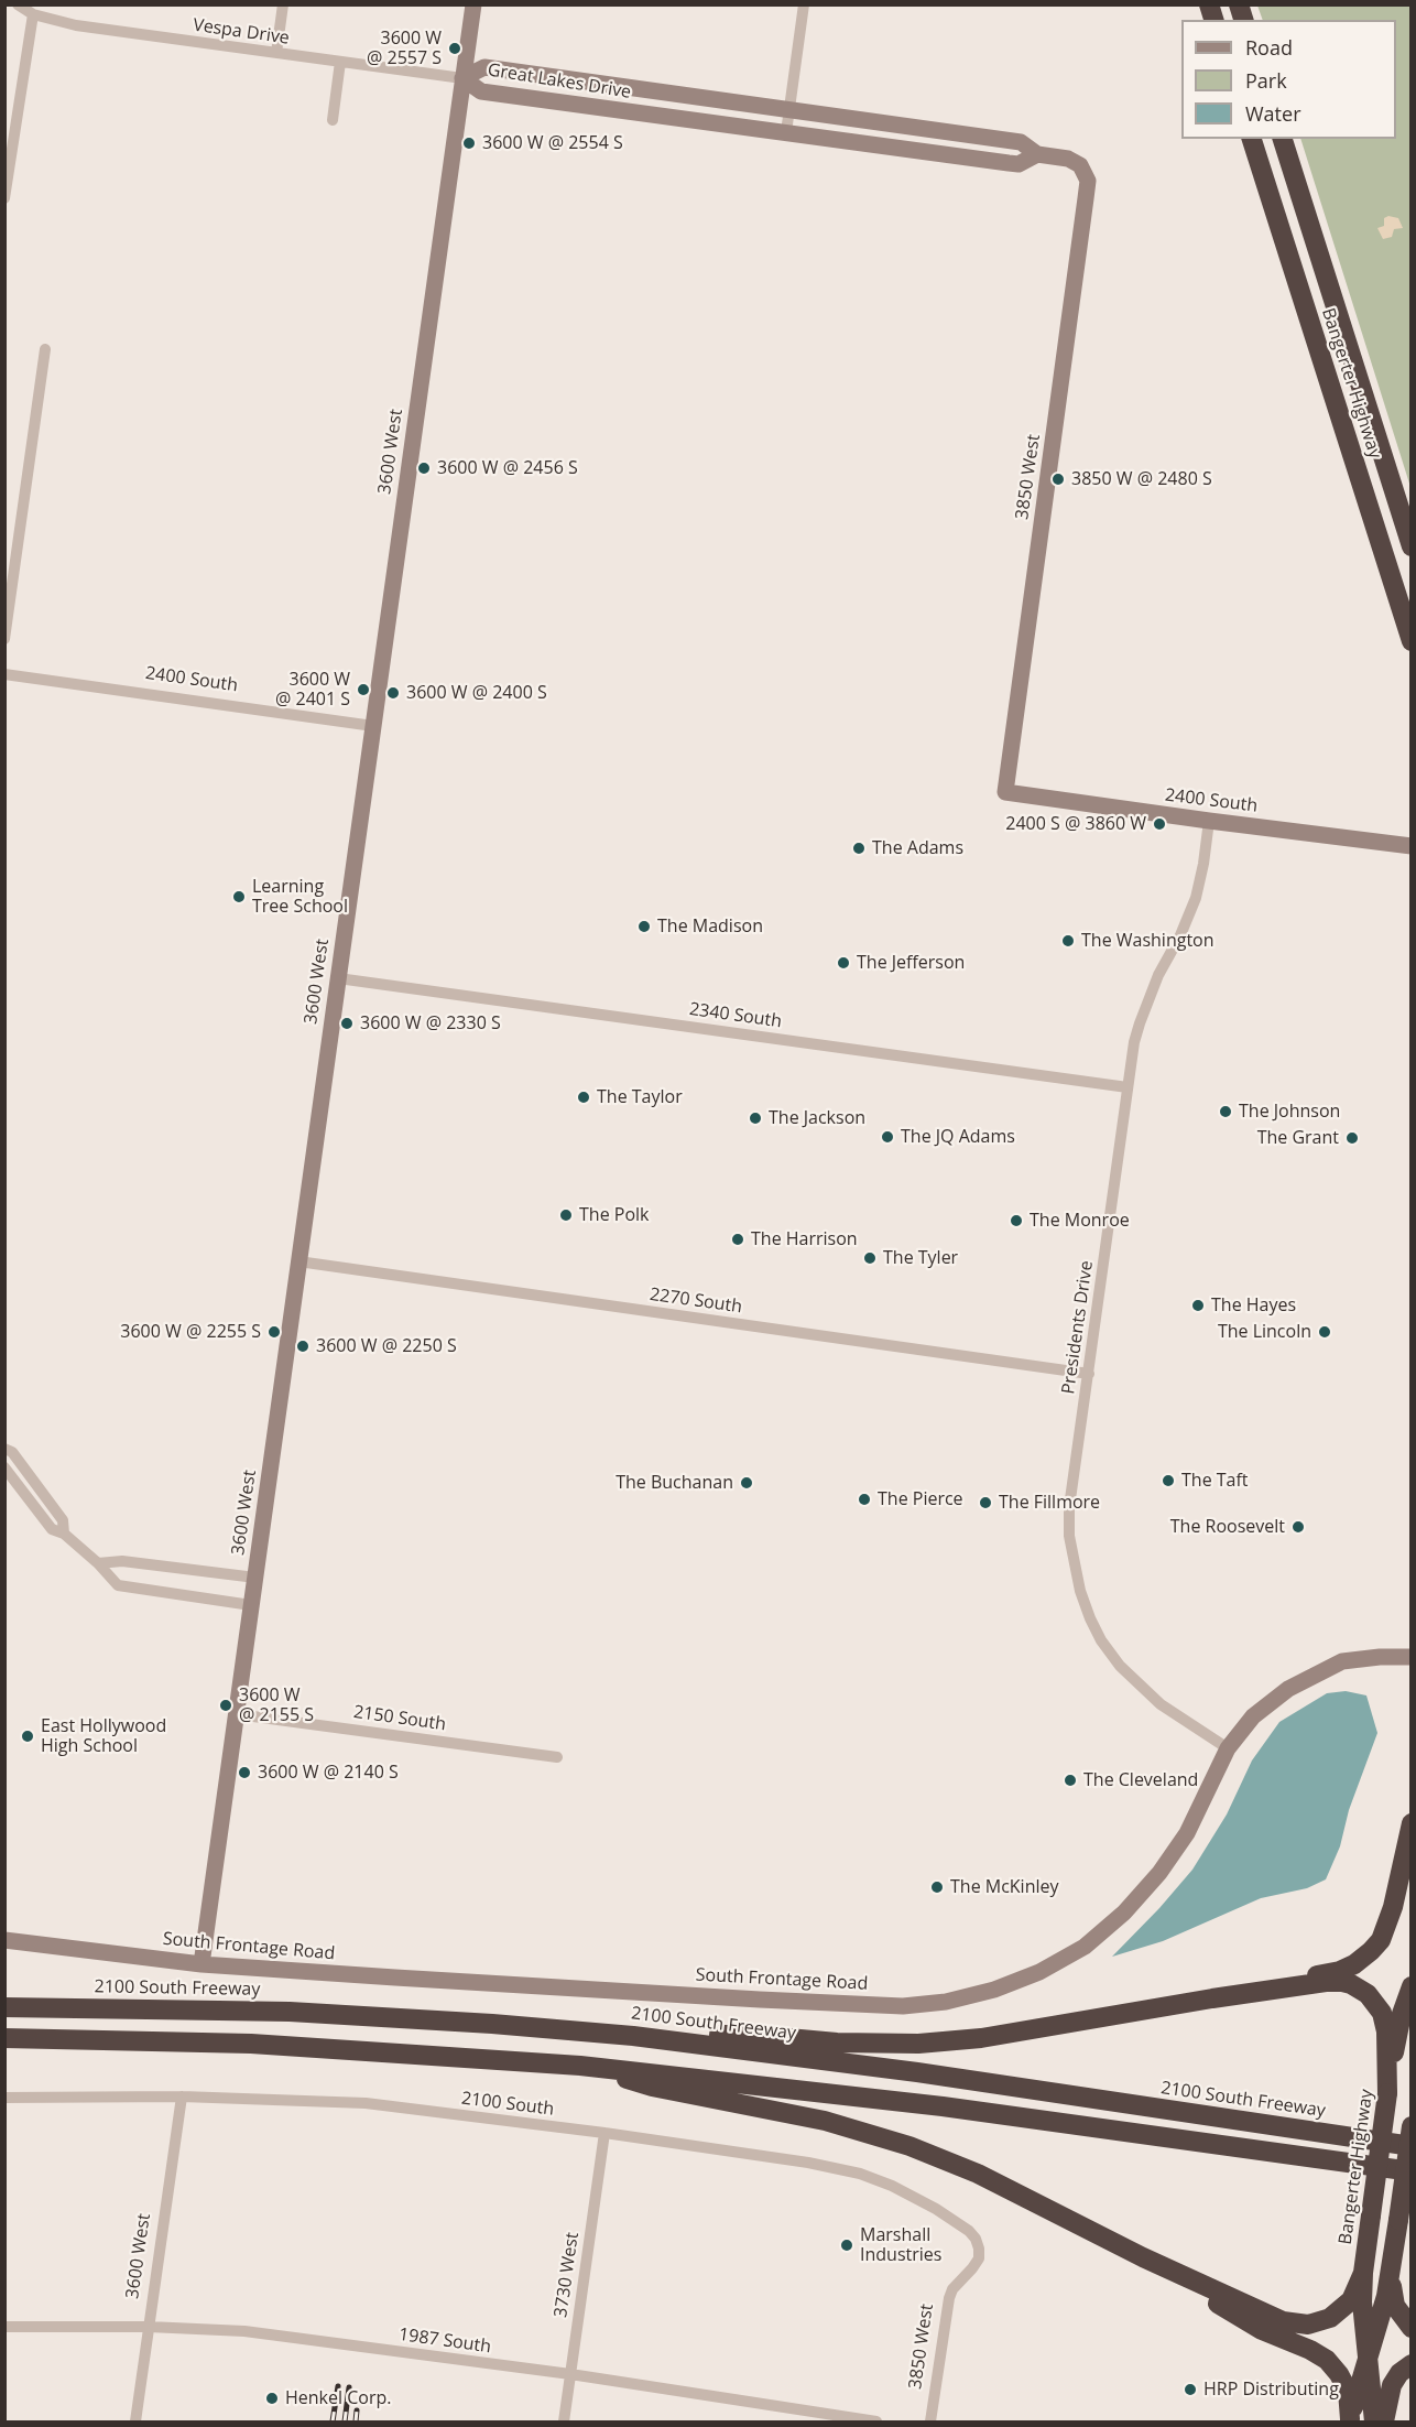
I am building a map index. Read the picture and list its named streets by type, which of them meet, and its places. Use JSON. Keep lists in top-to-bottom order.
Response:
{
  "streets": {
    "highway": ["Bangerter Highway", "2100 South Freeway"],
    "street": [
      "Vespa Drive",
      "Great Lakes Drive",
      "3600 West",
      "3850 West",
      "2400 South",
      "2340 South",
      "2270 South",
      "Presidents Drive",
      "2150 South",
      "South Frontage Road",
      "2100 South",
      "3730 West",
      "1987 South"
    ]
  },
  "crossings": [
    ["Vespa Drive", "Great Lakes Drive"],
    ["Vespa Drive", "3600 West"],
    ["Great Lakes Drive", "3600 West"],
    ["Great Lakes Drive", "3850 West"],
    ["3600 West", "2400 South"],
    ["3600 West", "2340 South"],
    ["3600 West", "2270 South"],
    ["3600 West", "2150 South"],
    ["3600 West", "South Frontage Road"],
    ["3600 West", "2100 South"],
    ["3600 West", "1987 South"],
    ["3850 West", "2400 South"],
    ["3850 West", "2100 South"],
    ["2400 South", "Presidents Drive"],
    ["2340 South", "Presidents Drive"],
    ["2270 South", "Presidents Drive"],
    ["Presidents Drive", "South Frontage Road"],
    ["2100 South", "3730 West"],
    ["3730 West", "1987 South"]
  ],
  "places": [
    "3600 W @ 2557 S",
    "3600 W @ 2554 S",
    "3600 W @ 2456 S",
    "3850 W @ 2480 S",
    "3600 W @ 2401 S",
    "3600 W @ 2400 S",
    "2400 S @ 3860 W",
    "The Adams",
    "Learning Tree School",
    "The Madison",
    "The Washington",
    "The Jefferson",
    "3600 W @ 2330 S",
    "The Taylor",
    "The Johnson",
    "The Jackson",
    "The JQ Adams",
    "The Grant",
    "The Polk",
    "The Monroe",
    "The Harrison",
    "The Tyler",
    "The Hayes",
    "3600 W @ 2255 S",
    "The Lincoln",
    "3600 W @ 2250 S",
    "The Taft",
    "The Buchanan",
    "The Pierce",
    "The Fillmore",
    "The Roosevelt",
    "3600 W @ 2155 S",
    "East Hollywood High School",
    "3600 W @ 2140 S",
    "The Cleveland",
    "The McKinley",
    "Marshall Industries",
    "HRP Distributing",
    "Henkel Corp."
  ],
  "legend": ["Road", "Park", "Water"]
}
